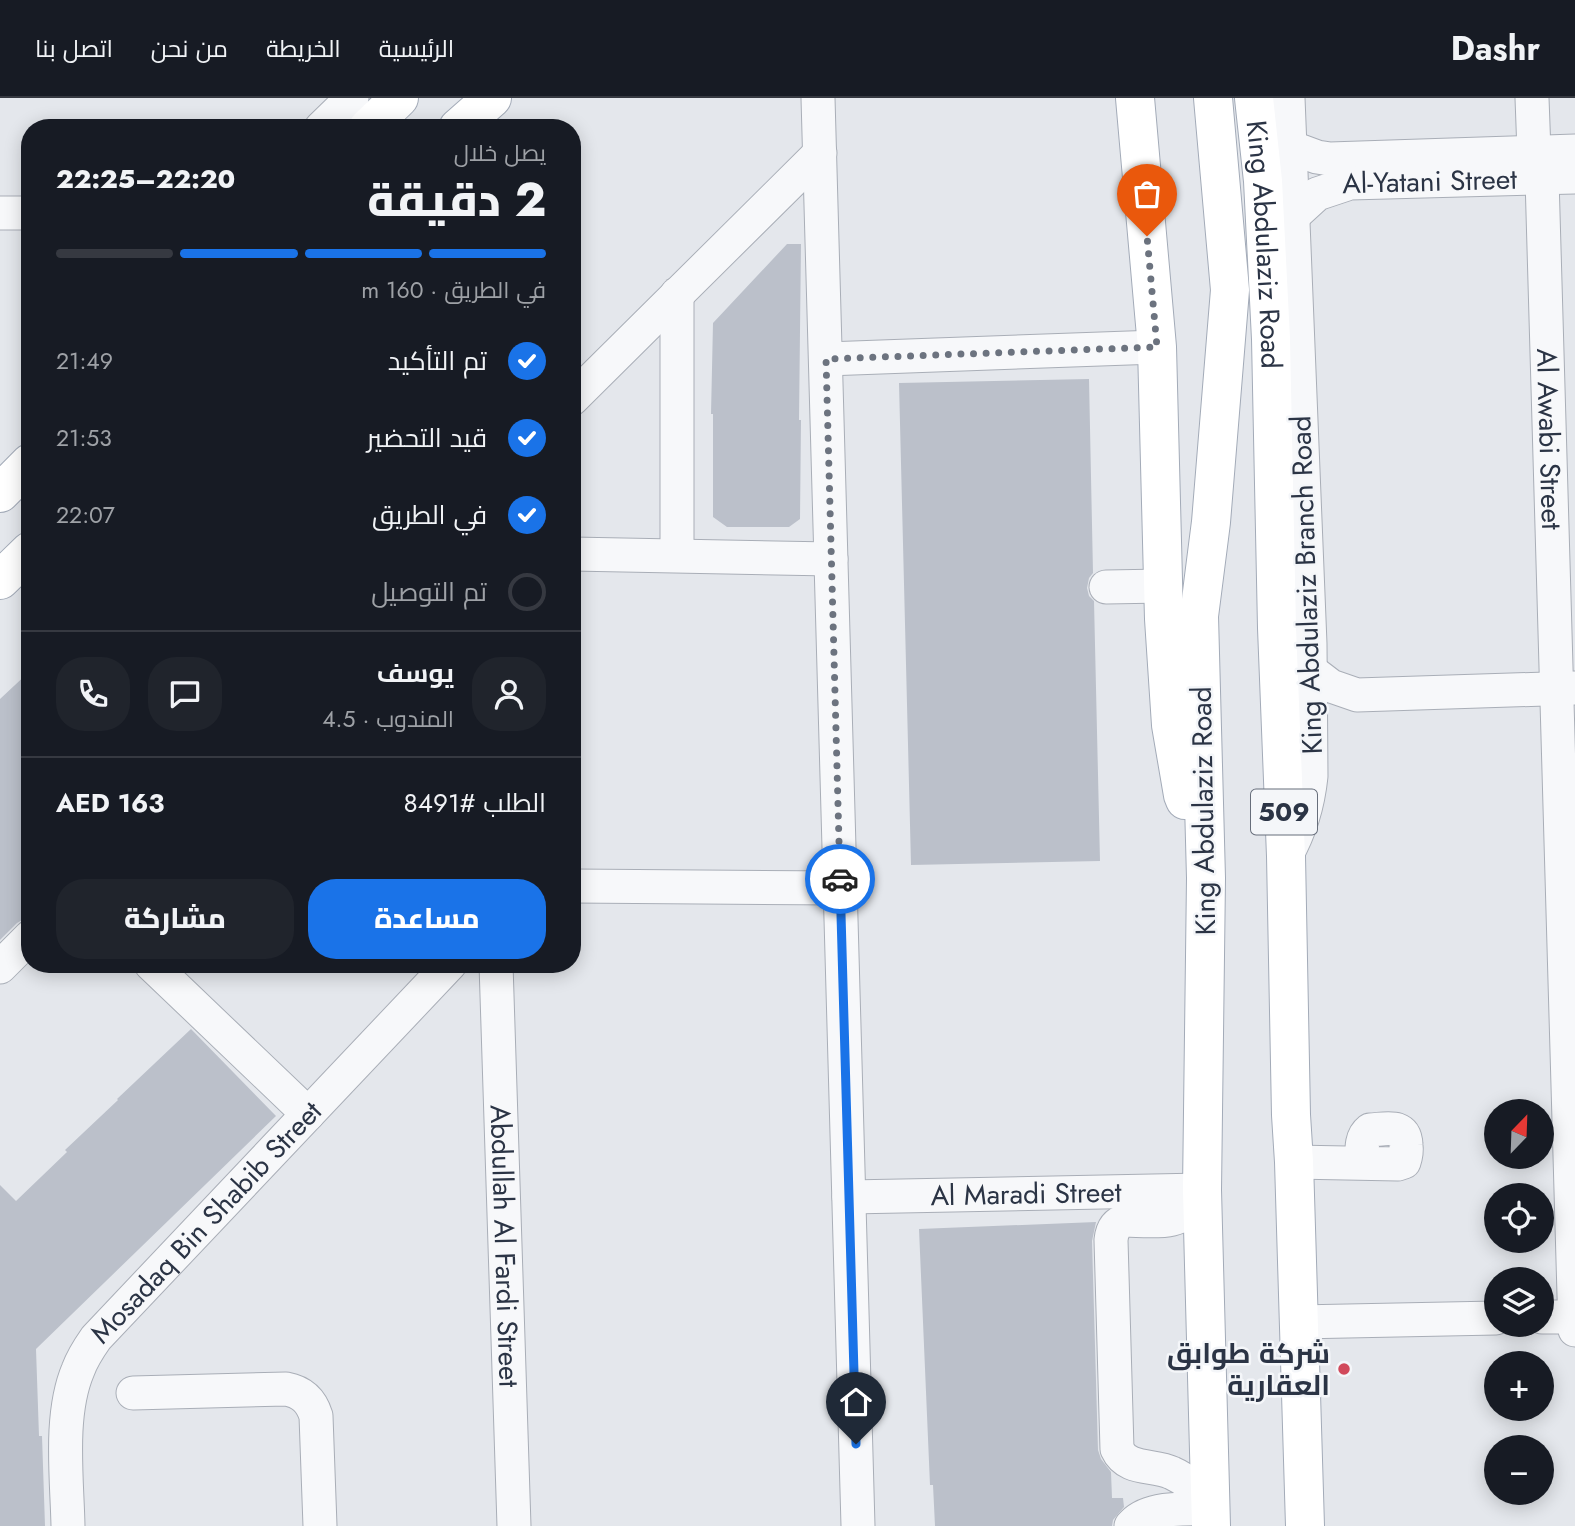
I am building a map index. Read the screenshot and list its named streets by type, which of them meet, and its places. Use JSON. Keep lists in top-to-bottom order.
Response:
{
  "streets": {
    "main road": ["King Abdulaziz Road", "509"],
    "street": [
      "Al-Yatani Street",
      "Al Awabi Street",
      "King Abdulaziz Branch Road",
      "Al Maradi Street",
      "Mosadaq Bin Shabib Street",
      "Abdullah Al Fardi Street"
    ]
  },
  "crossings": [
    ["Al-Yatani Street", "Al Awabi Street"],
    ["Al-Yatani Street", "King Abdulaziz Branch Road"],
    ["King Abdulaziz Road", "King Abdulaziz Branch Road"],
    ["King Abdulaziz Road", "Al Maradi Street"]
  ],
  "places": ["شركة طوابق العقارية"],
  "north": "top right",
  "page": {
    "header": "Dashr",
    "nav": [
      "الرئيسية",
      "الخريطة",
      "من نحن",
      "اتصل بنا"
    ],
    "heading": ["2 دقيقة", "يصل خلال", "22:20–22:25"],
    "panel": [
      "يوسف",
      "المندوب · 4.5",
      "الطلب #8491",
      "AED 163"
    ],
    "bar": "في الطريق · 160 m",
    "list": [
      ["تم التأكيد", "21:49"],
      ["قيد التحضير", "21:53"],
      ["في الطريق", "22:07"],
      "تم التوصيل"
    ],
    "buttons": ["مساعدة", "مشاركة"],
    "map_buttons": ["+", "−"]
  }
}
